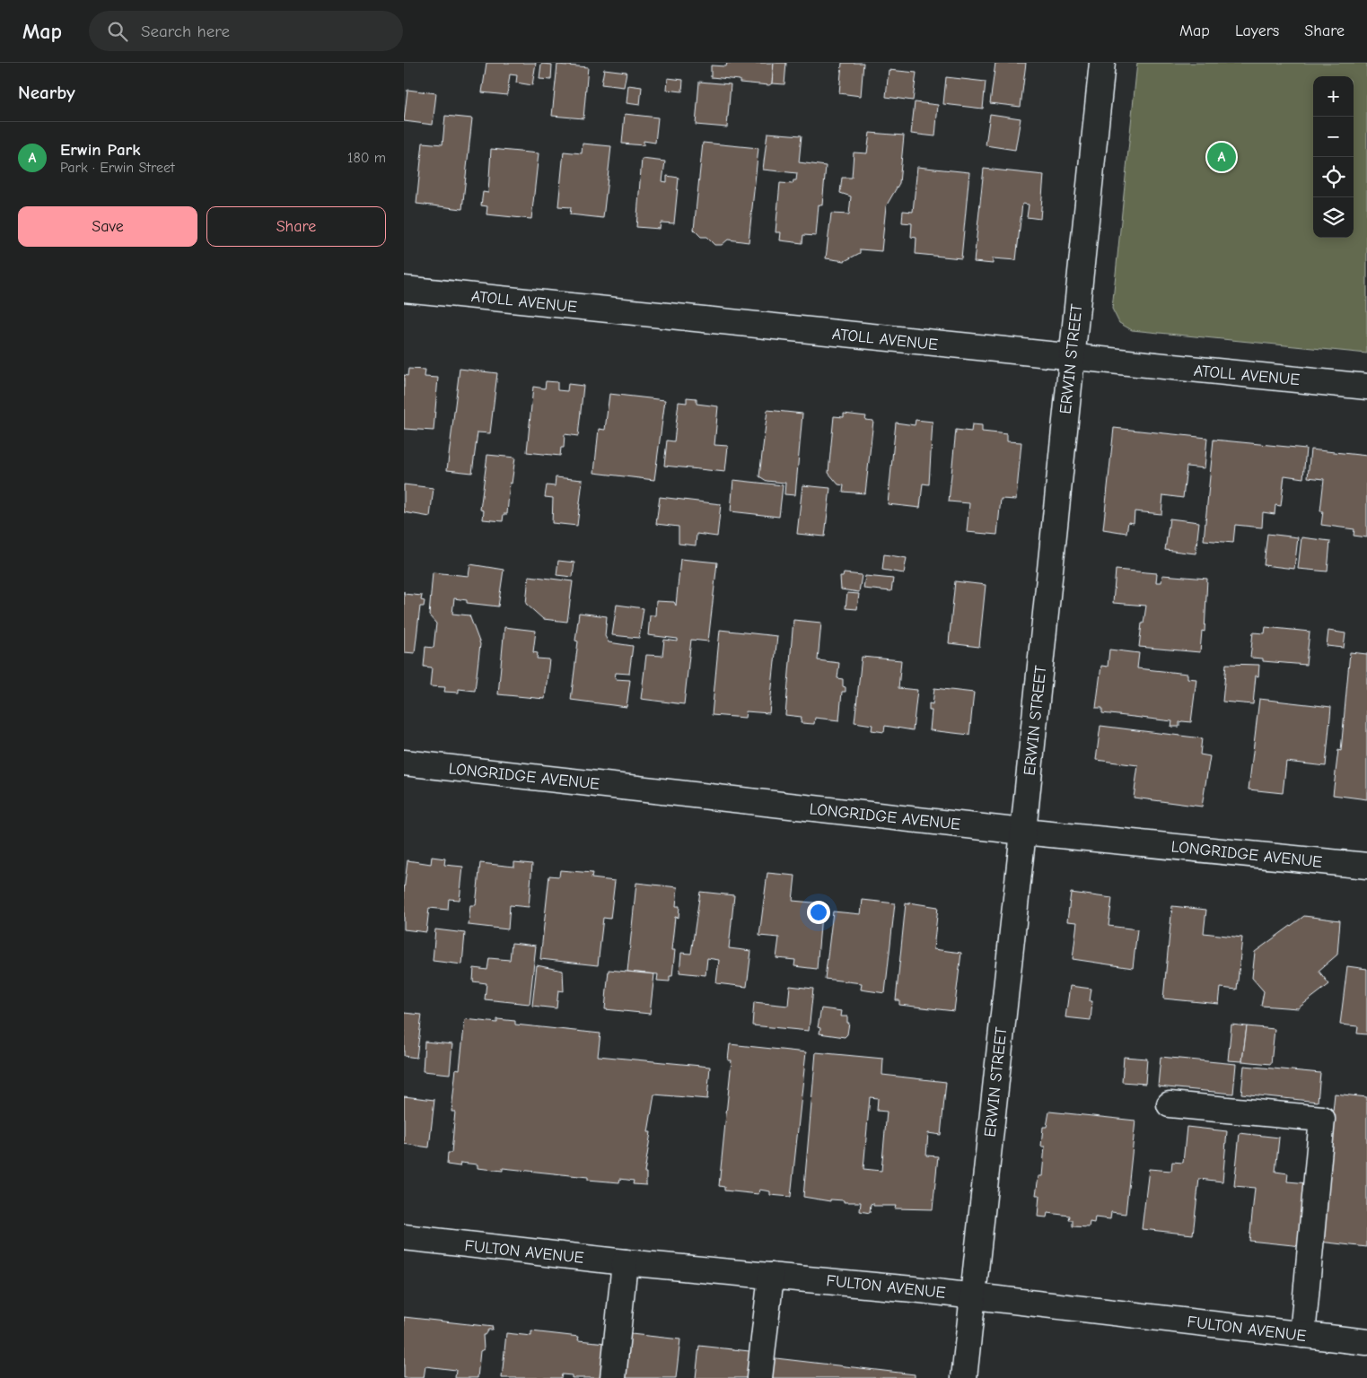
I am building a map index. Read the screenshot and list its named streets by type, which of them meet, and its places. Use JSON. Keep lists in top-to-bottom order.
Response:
{
  "streets": {
    "street": [
      "ATOLL AVENUE",
      "ERWIN STREET",
      "LONGRIDGE AVENUE",
      "FULTON AVENUE"
    ]
  },
  "crossings": [
    ["ATOLL AVENUE", "ERWIN STREET"],
    ["ERWIN STREET", "LONGRIDGE AVENUE"],
    ["ERWIN STREET", "FULTON AVENUE"]
  ],
  "page": {
    "header": "Map",
    "search": "Search here",
    "nav": ["Map", "Layers", "Share"],
    "heading": "Nearby",
    "map_buttons": ["+", "−"],
    "list": [
      {
        "mark": "A",
        "name": "Erwin Park",
        "note": "Park · Erwin Street",
        "value": "180 m"
      }
    ],
    "pins": "A",
    "buttons": ["Save", "Share"]
  }
}
